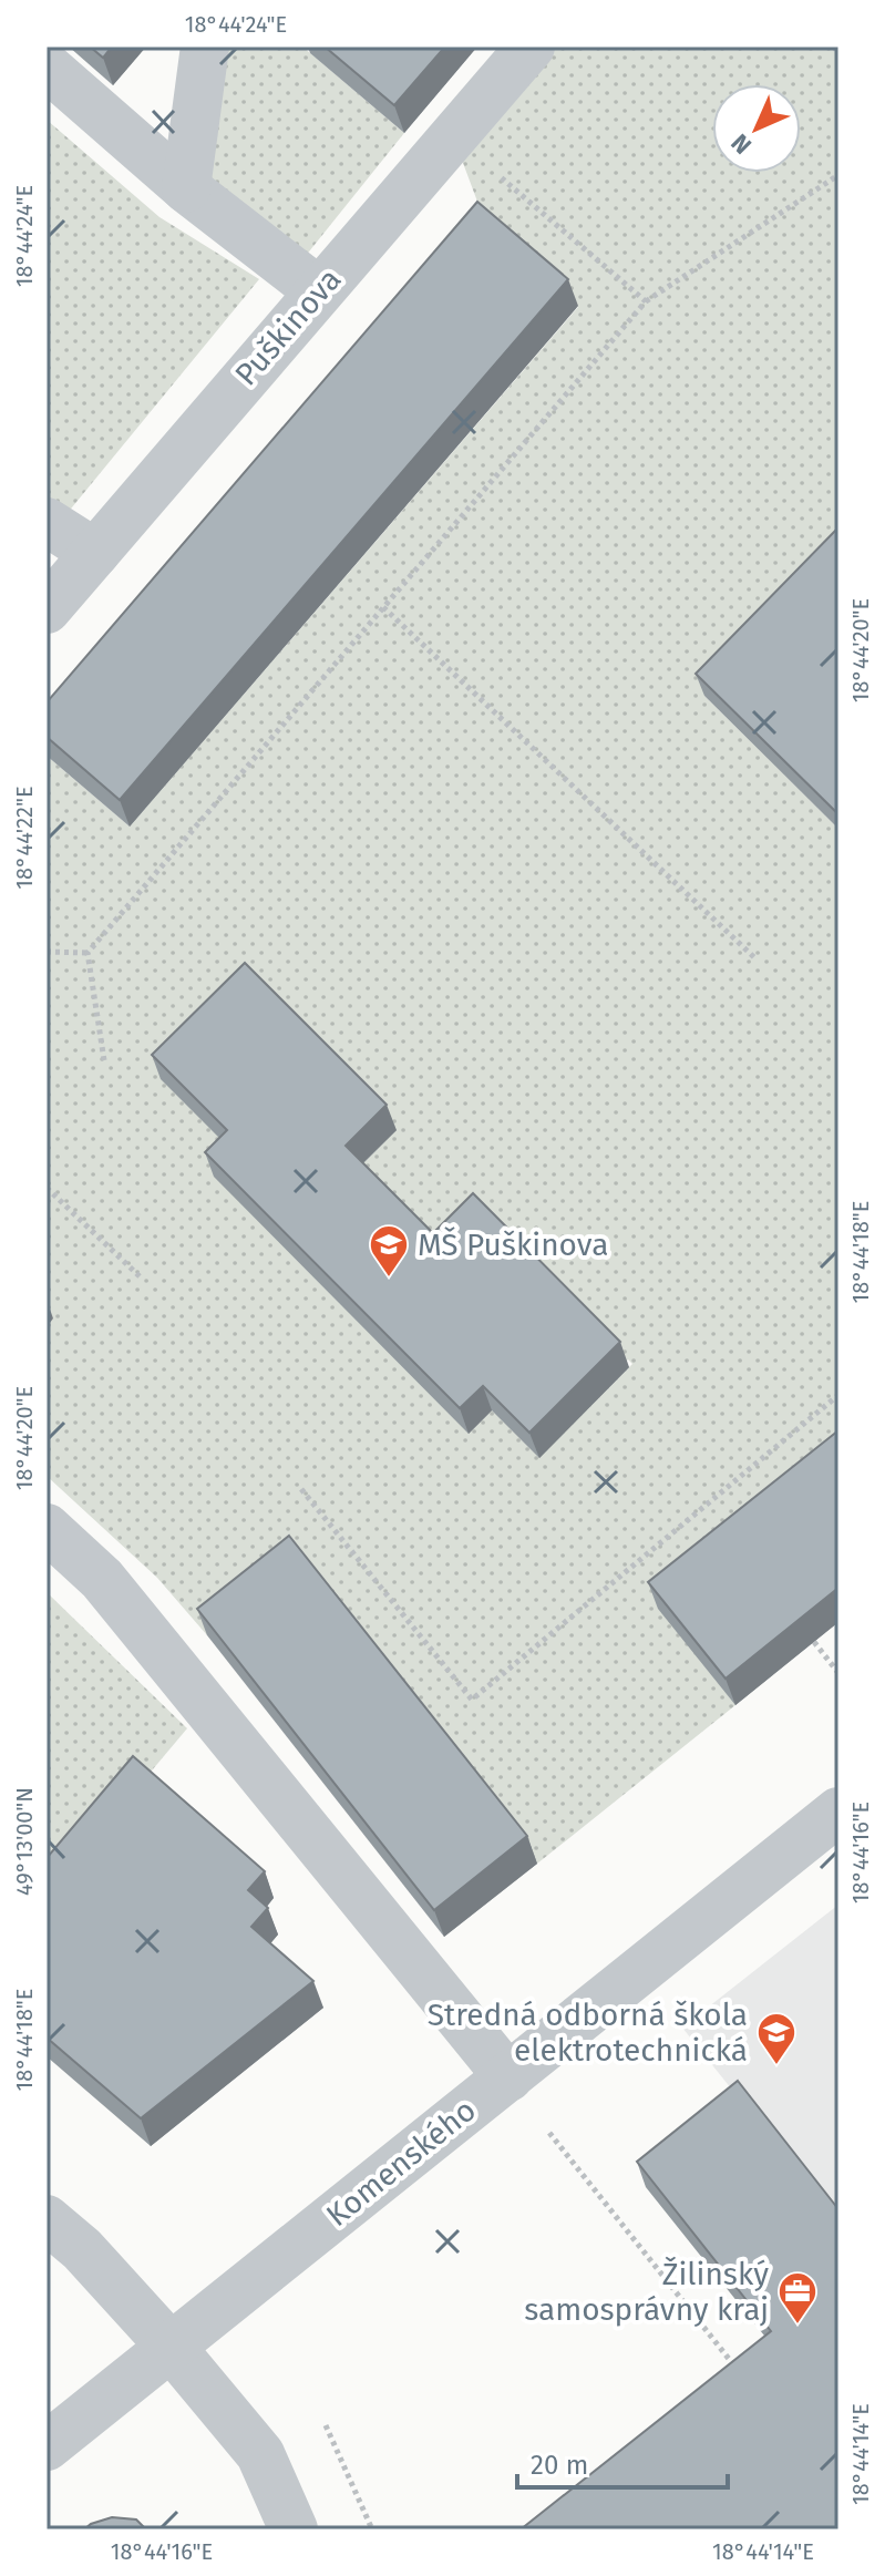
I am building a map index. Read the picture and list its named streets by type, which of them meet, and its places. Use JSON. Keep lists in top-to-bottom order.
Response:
{
  "streets": {
    "street": ["Puškinova", "Komenského"]
  },
  "places": {
    "school or university": ["MŠ Puškinova", "Stredná odborná škola elektrotechnická"],
    "office": ["Žilinský samosprávny kraj"]
  },
  "scale_bar": "20 m",
  "north": "bottom left",
  "coordinates": [
    "18°44'24\"E",
    "18°44'20\"E",
    "18°44'22\"E",
    "18°44'18\"E",
    "49°13'00\"N",
    "18°44'16\"E",
    "18°44'14\"E"
  ]
}
